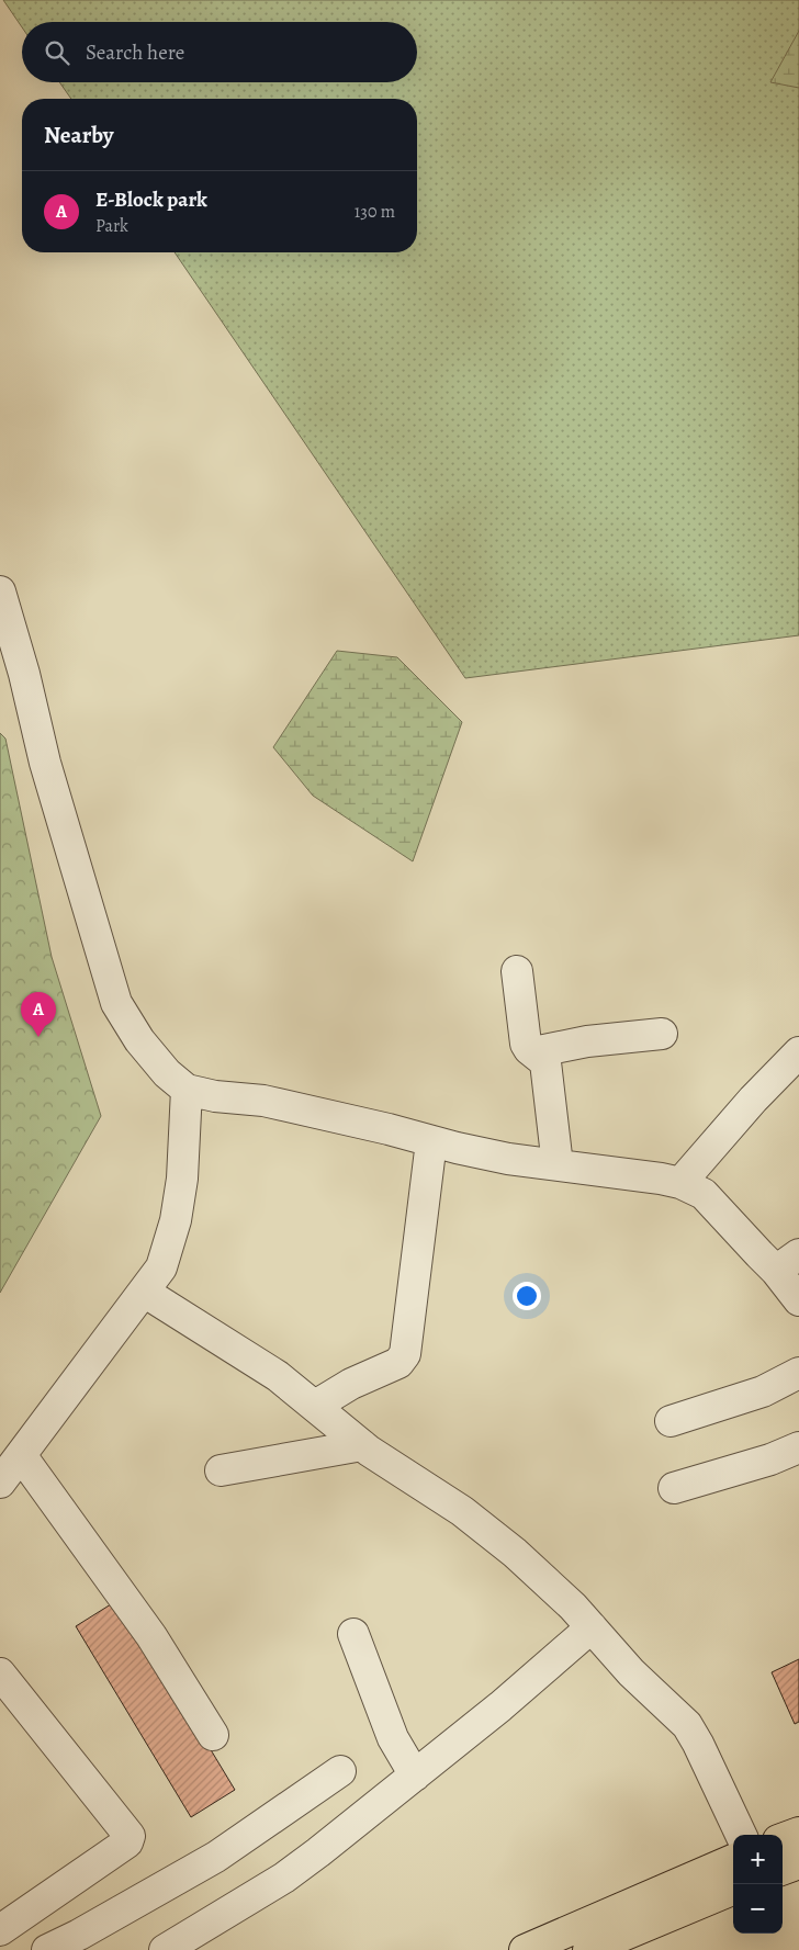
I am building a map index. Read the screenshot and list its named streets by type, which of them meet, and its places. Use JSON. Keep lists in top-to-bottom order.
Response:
{
  "page": {
    "search": "Search here",
    "heading": "Nearby",
    "list": [
      {
        "mark": "A",
        "name": "E-Block park",
        "note": "Park",
        "value": "130 m"
      }
    ],
    "pins": "A",
    "map_buttons": ["+", "−"]
  }
}
